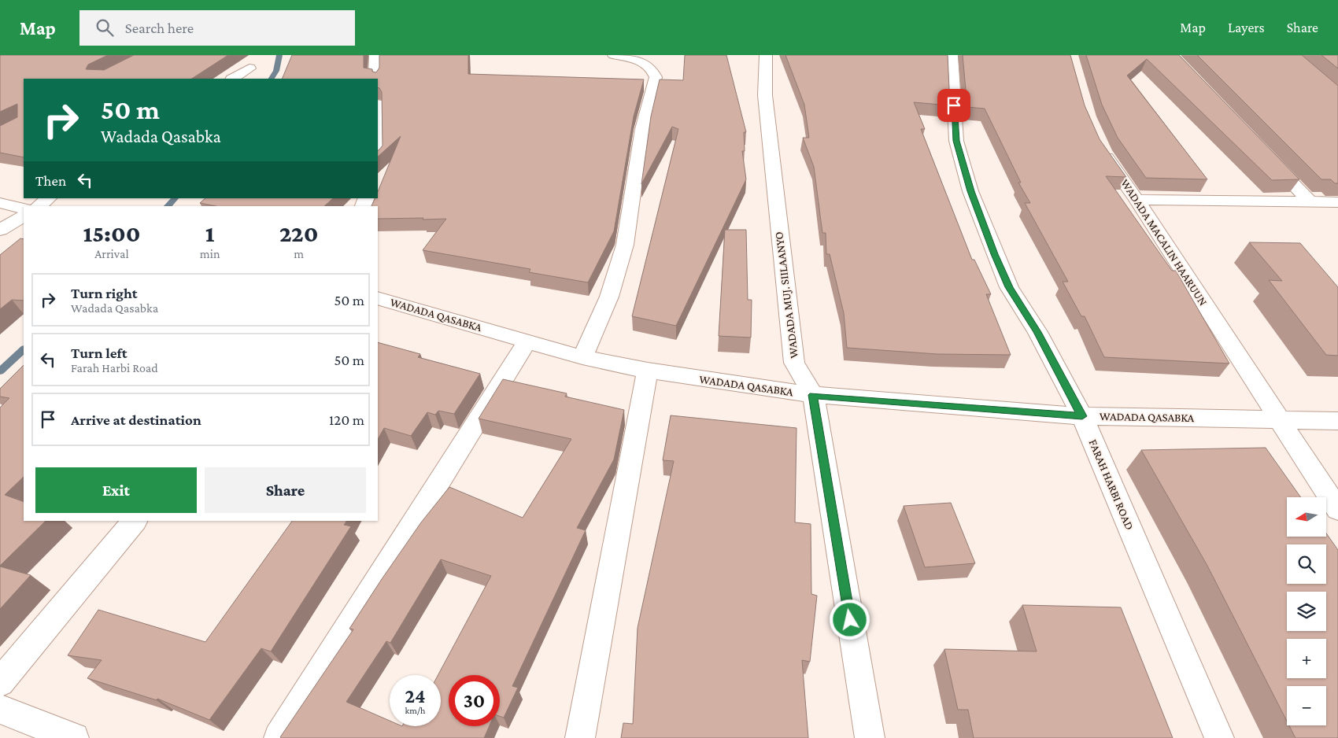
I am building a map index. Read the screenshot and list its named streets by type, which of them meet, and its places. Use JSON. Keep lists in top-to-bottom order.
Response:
{
  "streets": {
    "street": [
      "WADADA MACALIN HAARUUN",
      "WADADA MUJ. SIILAANYO",
      "WADADA QASABKA",
      "FARAH HARBI ROAD"
    ]
  },
  "crossings": [
    ["WADADA MACALIN HAARUUN", "WADADA QASABKA"],
    ["WADADA MUJ. SIILAANYO", "WADADA QASABKA"],
    ["WADADA QASABKA", "FARAH HARBI ROAD"]
  ],
  "north": "left",
  "page": {
    "header": "Map",
    "search": "Search here",
    "nav": ["Map", "Layers", "Share"],
    "turn": ["50 m", "Wadada Qasabka"],
    "then": "Then",
    "eta": [
      "15:00",
      "Arrival",
      "1",
      "min",
      "220",
      "m"
    ],
    "list": [
      {
        "name": "Turn right",
        "note": "Wadada Qasabka",
        "value": "50 m"
      },
      {
        "name": "Turn left",
        "note": "Farah Harbi Road",
        "value": "50 m"
      },
      {
        "name": "Arrive at destination",
        "value": "120 m"
      }
    ],
    "buttons": ["Exit", "Share"],
    "map_buttons": ["+", "−"],
    "speed": "24 km/h",
    "limit": "30"
  }
}
